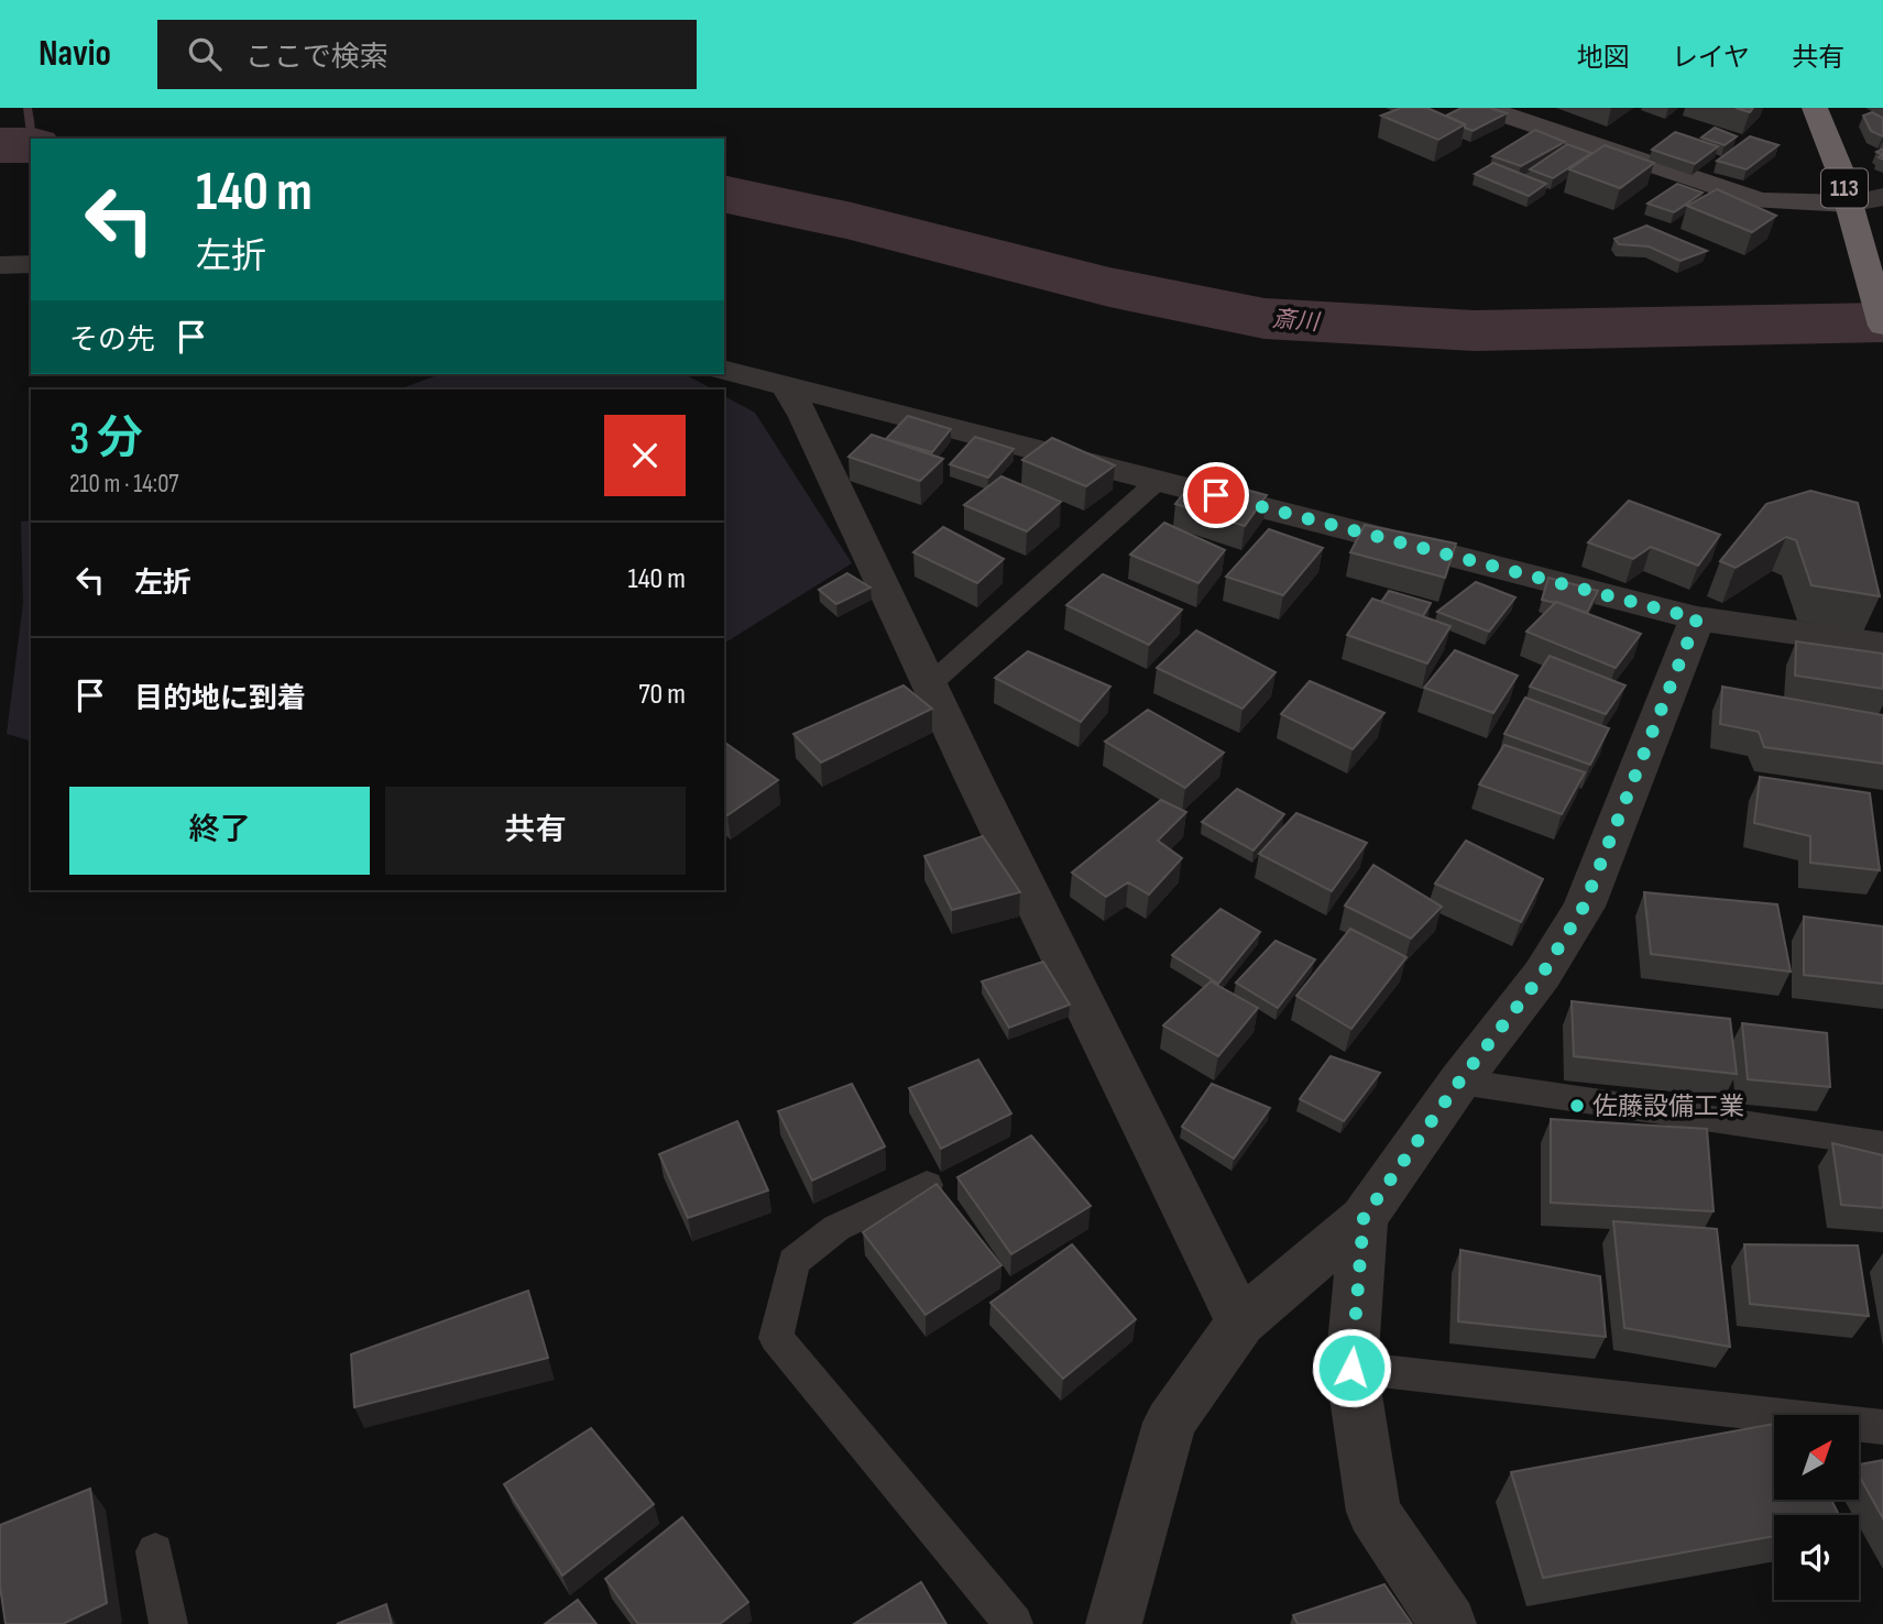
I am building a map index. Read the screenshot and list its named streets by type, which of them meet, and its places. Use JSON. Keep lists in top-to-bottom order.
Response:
{
  "streets": {
    "highway": ["113"]
  },
  "water": ["斎川"],
  "places": ["佐藤設備工業"],
  "north": "top right",
  "page": {
    "header": "Navio",
    "search": "ここで検索",
    "nav": ["地図", "レイヤ", "共有"],
    "turn": ["140 m", "左折"],
    "then": "その先",
    "heading": ["3 分", "210 m · 14:07"],
    "list": [
      {
        "name": "左折",
        "value": "140 m"
      },
      {
        "name": "目的地に到着",
        "value": "70 m"
      }
    ],
    "buttons": ["終了", "共有"]
  }
}
